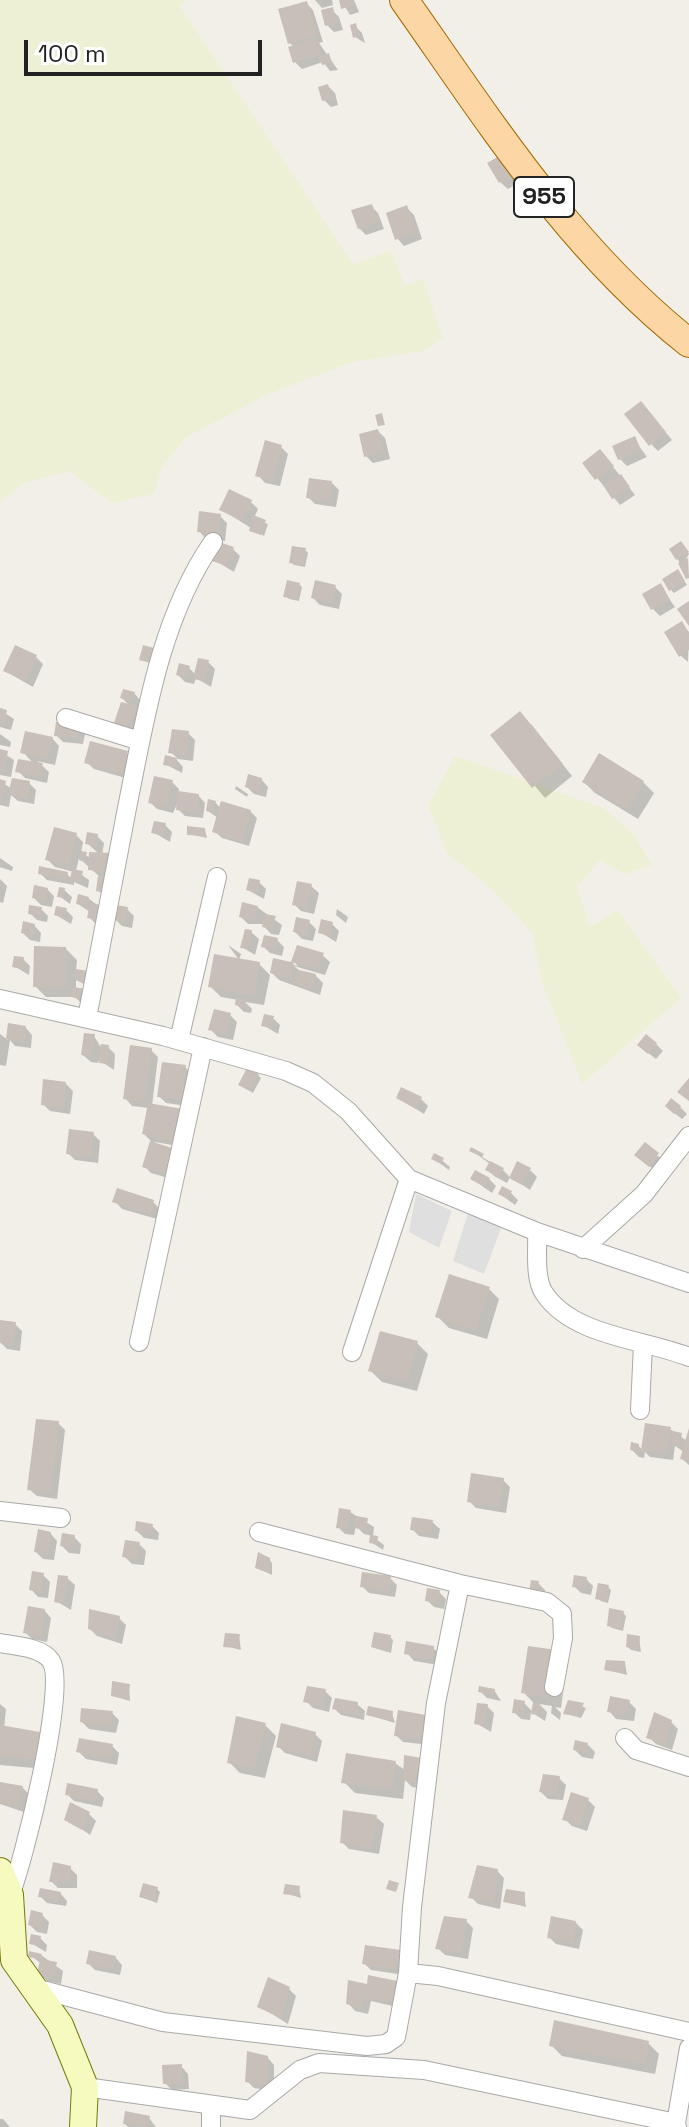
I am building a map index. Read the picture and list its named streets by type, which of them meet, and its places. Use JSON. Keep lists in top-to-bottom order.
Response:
{
  "streets": {
    "main road": ["955"]
  },
  "scale_bar": "100 m"
}
